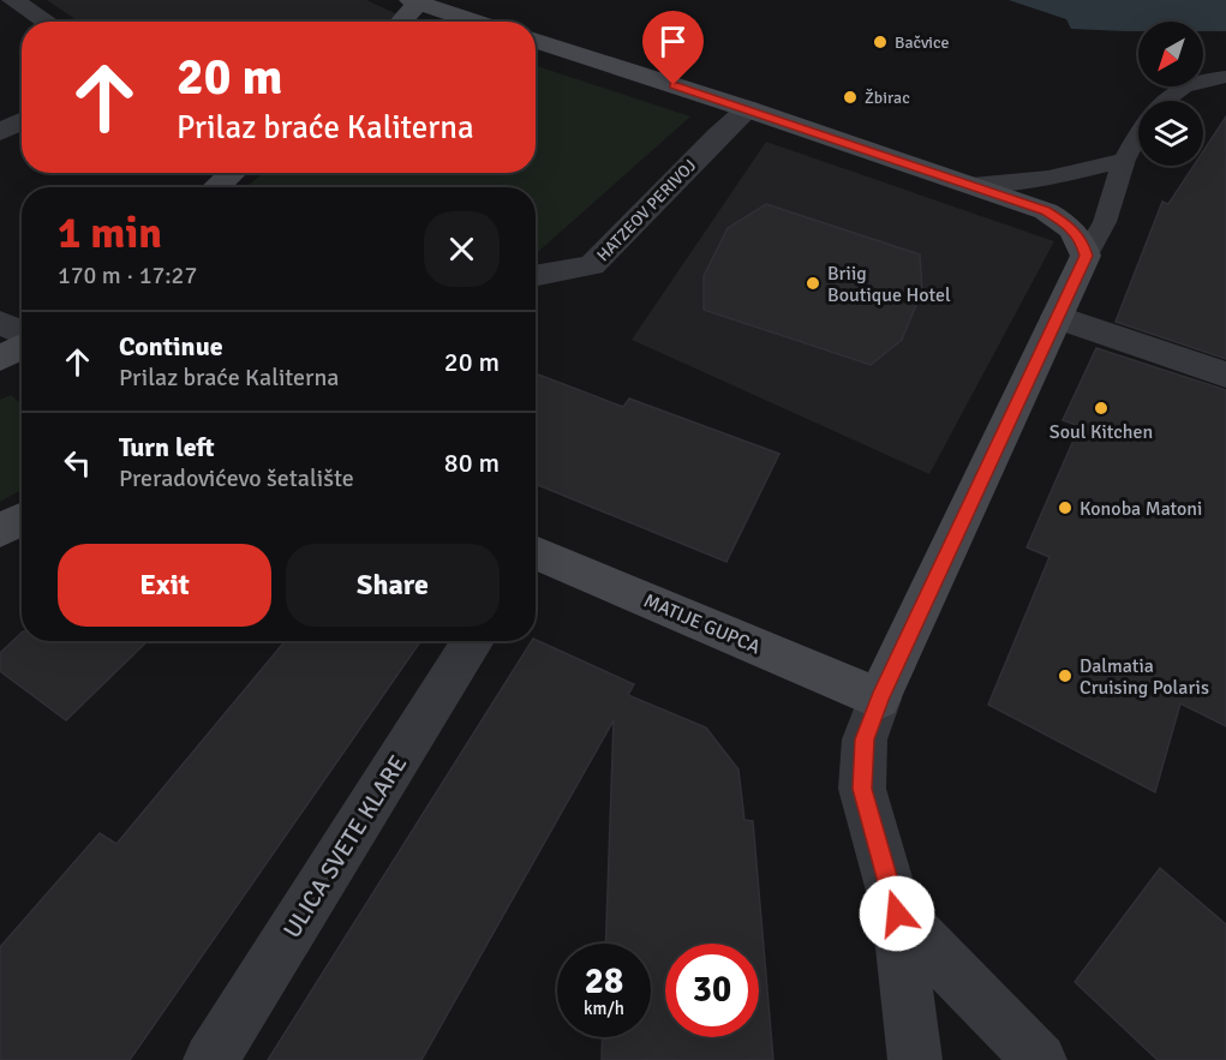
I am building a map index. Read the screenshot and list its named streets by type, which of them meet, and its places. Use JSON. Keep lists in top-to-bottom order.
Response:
{
  "streets": {
    "street": ["HATZEOV PERIVOJ", "MATIJE GUPCA", "ULICA SVETE KLARE"]
  },
  "places": [
    "Bačvice",
    "Žbirac",
    "Briig Boutique Hotel",
    "Soul Kitchen",
    "Konoba Matoni",
    "Dalmatia Cruising Polaris"
  ],
  "north": "bottom left",
  "page": {
    "turn": ["20 m", "Prilaz braće Kaliterna"],
    "heading": ["1 min", "170 m · 17:27"],
    "list": [
      {
        "name": "Continue",
        "note": "Prilaz braće Kaliterna",
        "value": "20 m"
      },
      {
        "name": "Turn left",
        "note": "Preradovićevo šetalište",
        "value": "80 m"
      }
    ],
    "buttons": ["Exit", "Share"],
    "speed": "28 km/h",
    "limit": "30"
  }
}
